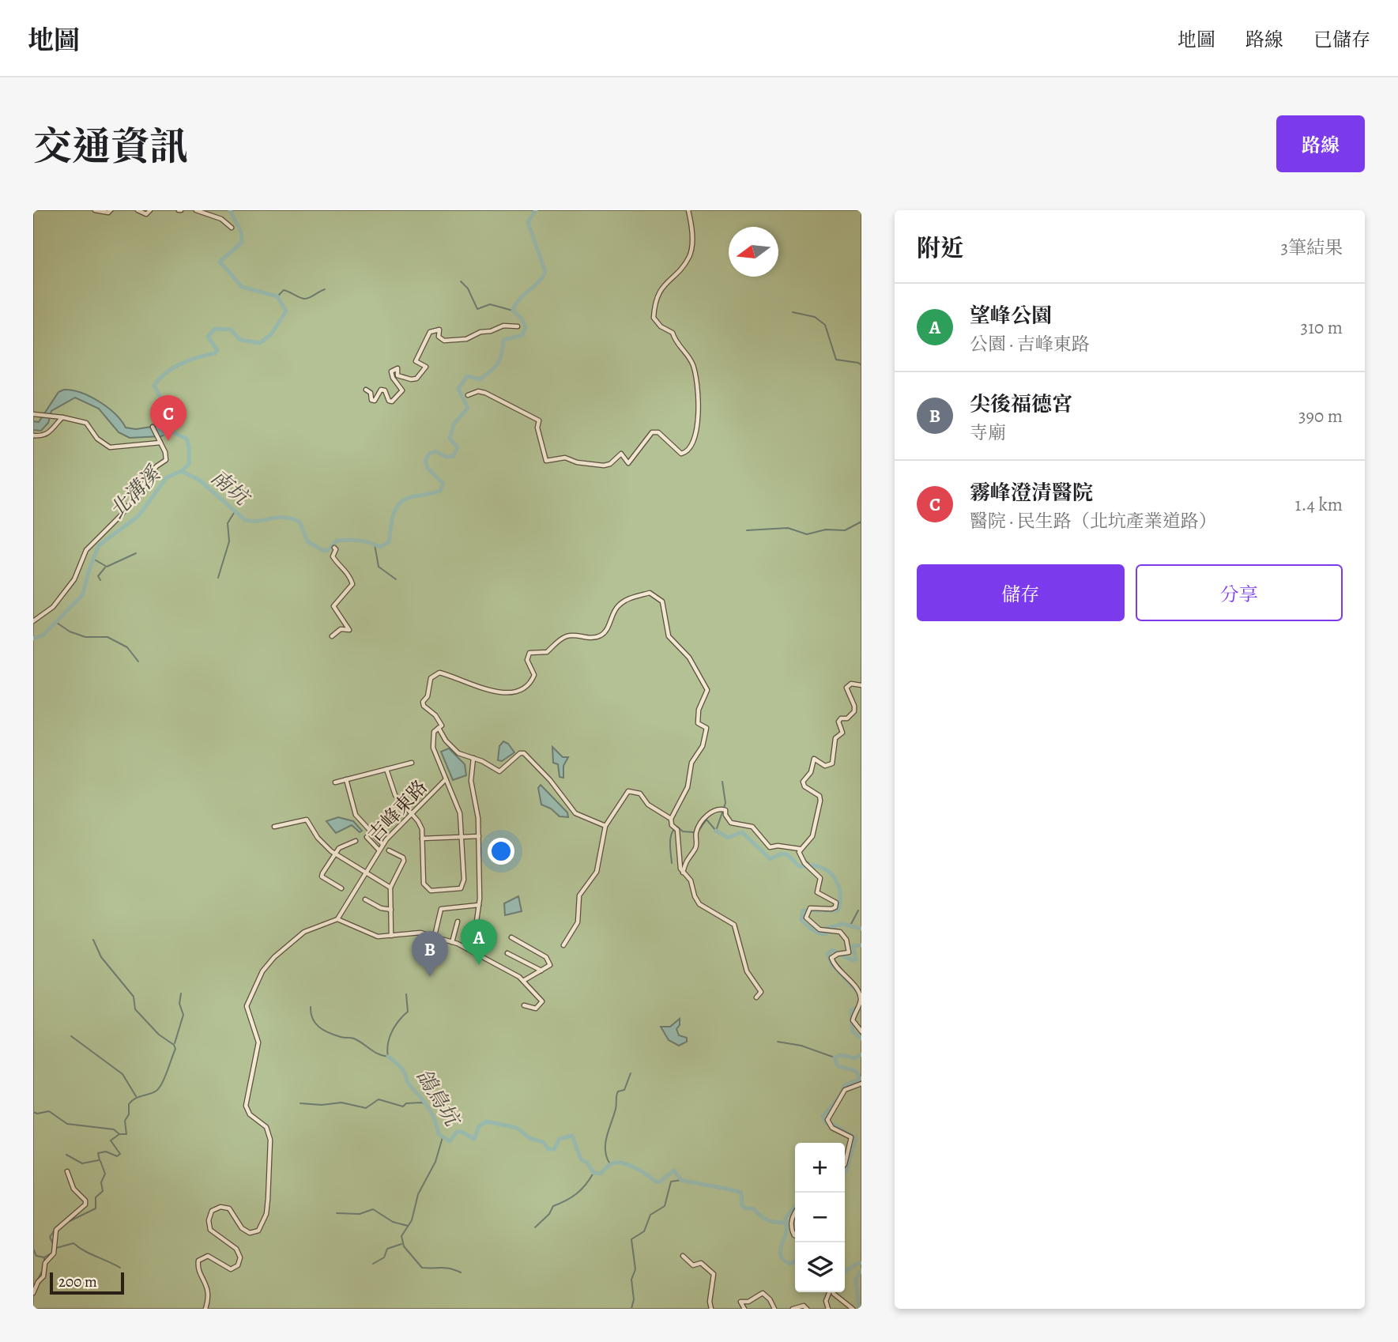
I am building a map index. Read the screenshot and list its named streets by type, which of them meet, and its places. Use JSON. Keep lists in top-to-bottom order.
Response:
{
  "streets": {
    "street": ["吉峰東路"]
  },
  "water": ["南坑", "北溝溪", "鴿鳥坑"],
  "scale_bar": "200 m",
  "north": "left",
  "page": {
    "header": "地圖",
    "nav": ["地圖", "路線", "已儲存"],
    "title": "交通資訊",
    "buttons": [
      "路線",
      ["儲存", "分享"]
    ],
    "heading": ["附近", "3筆結果"],
    "list": [
      {
        "mark": "A",
        "name": "望峰公園",
        "note": "公園 · 吉峰東路",
        "value": "310 m"
      },
      {
        "mark": "B",
        "name": "尖後福德宮",
        "note": "寺廟",
        "value": "390 m"
      },
      {
        "mark": "C",
        "name": "霧峰澄清醫院",
        "note": "醫院 · 民生路（北坑產業道路）",
        "value": "1.4 km"
      }
    ],
    "pins": ["C", "A", "B"],
    "map_buttons": ["+", "−"],
    "scale": "200 m"
  }
}
